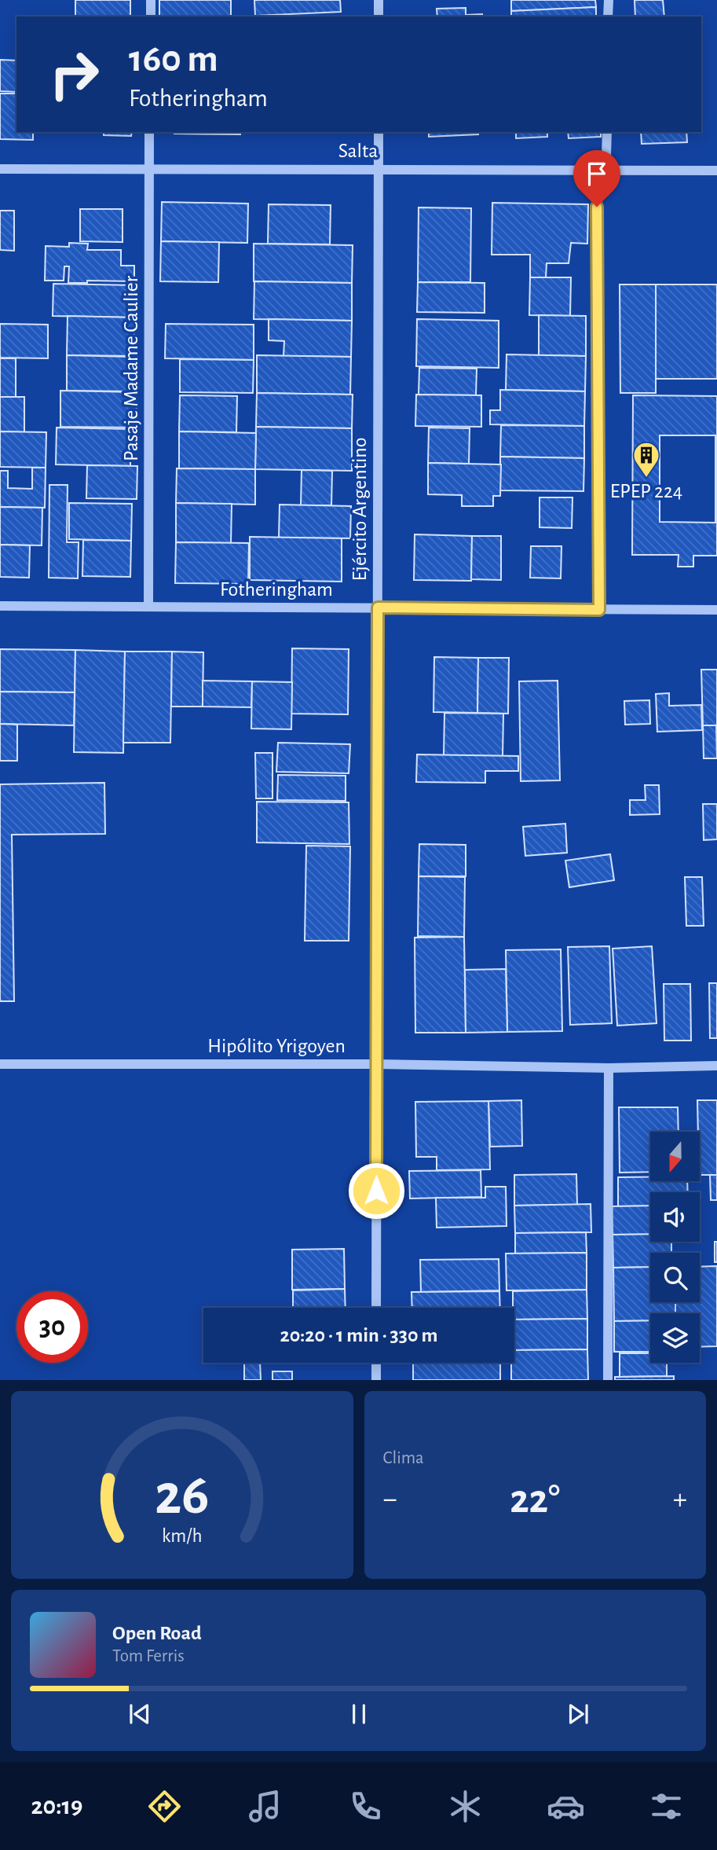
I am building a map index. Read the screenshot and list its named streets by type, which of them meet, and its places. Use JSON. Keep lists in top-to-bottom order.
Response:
{
  "streets": {
    "street": [
      "Salta",
      "Pasaje Madame Caulier",
      "Ejército Argentino",
      "Fotheringham",
      "Hipólito Yrigoyen"
    ]
  },
  "crossings": [
    ["Salta", "Pasaje Madame Caulier"],
    ["Salta", "Ejército Argentino"],
    ["Pasaje Madame Caulier", "Fotheringham"],
    ["Ejército Argentino", "Fotheringham"],
    ["Ejército Argentino", "Hipólito Yrigoyen"]
  ],
  "places": {
    "building": ["EPEP 224"]
  },
  "north": "bottom",
  "page": {
    "turn": ["160 m", "Fotheringham"],
    "limit": "30",
    "trip": "20:20 · 1 min · 330 m",
    "tile": "Clima",
    "heat": ["−", "22°", "+"],
    "song": ["Open Road", "Tom Ferris"],
    "tabs": "20:19",
    "gauge": ["26", "km/h"]
  }
}
